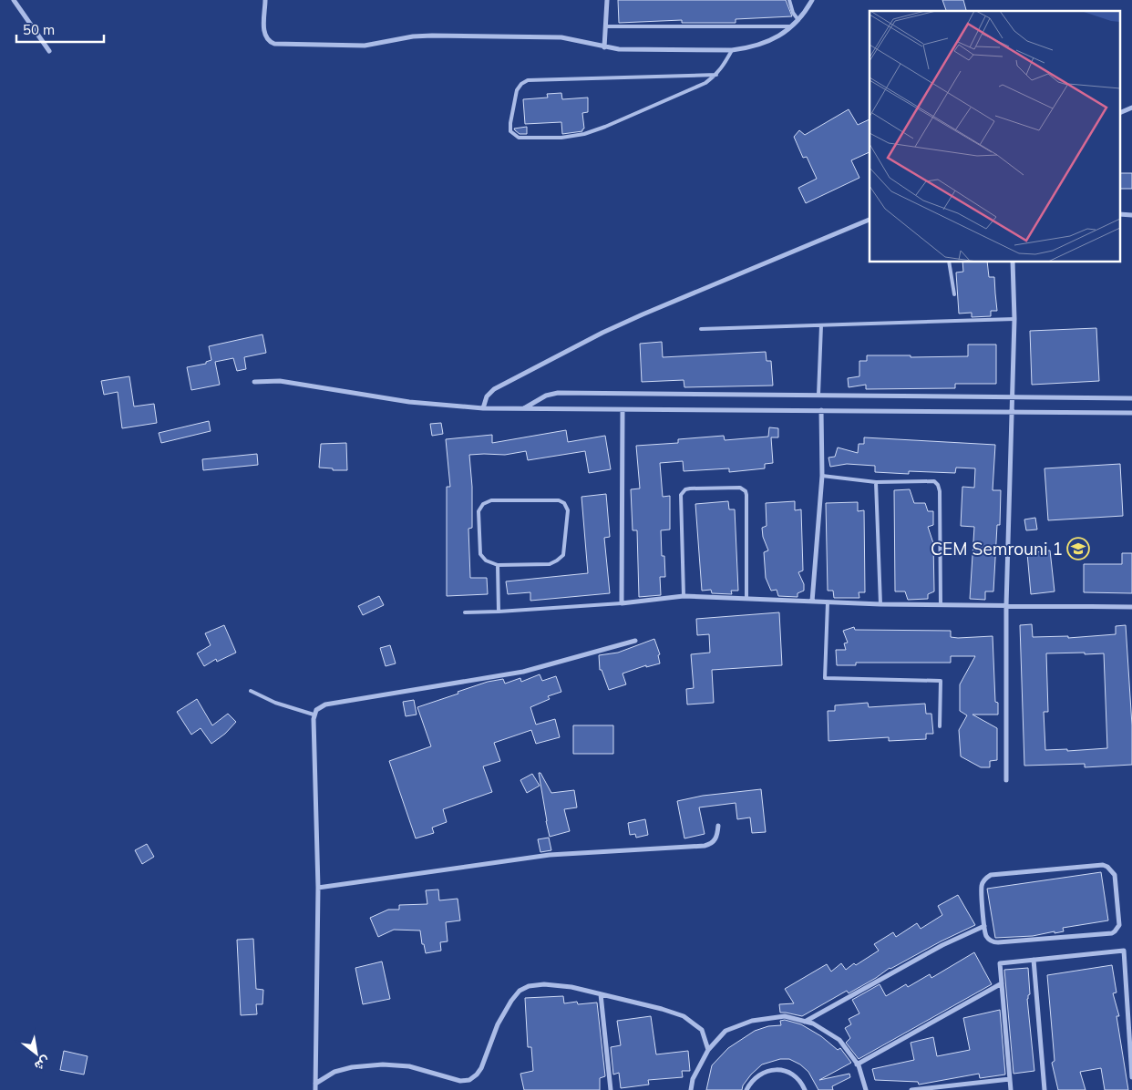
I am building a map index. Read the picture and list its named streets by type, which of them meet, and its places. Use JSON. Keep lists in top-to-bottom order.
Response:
{
  "places": {
    "school or university": ["CEM Semrouni 1"]
  },
  "scale_bar": "50 m",
  "north": "bottom right"
}
